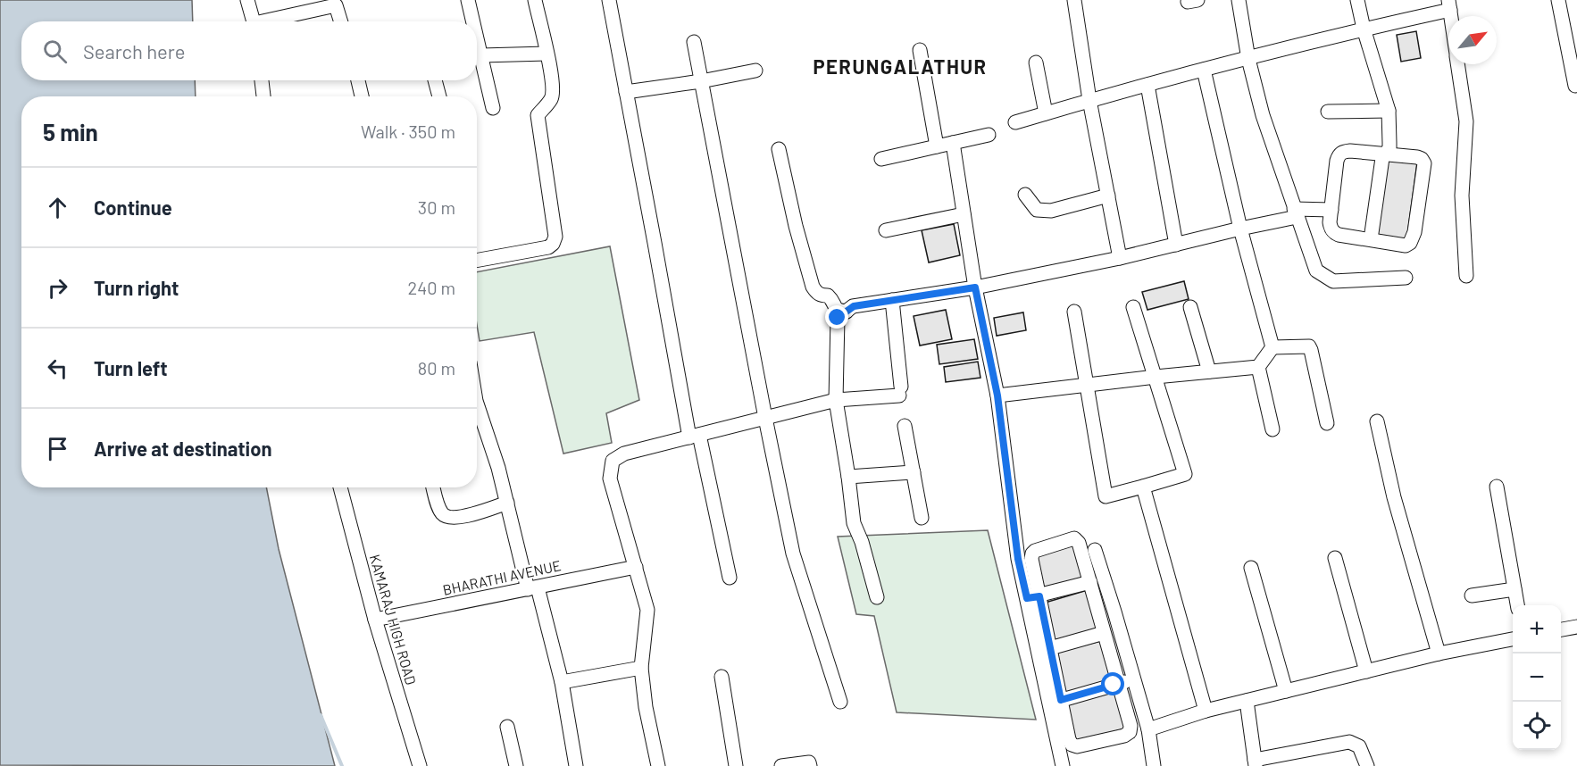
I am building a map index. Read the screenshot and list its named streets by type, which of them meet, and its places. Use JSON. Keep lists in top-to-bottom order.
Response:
{
  "streets": {
    "street": ["BHARATHI AVENUE", "KAMARAJ HIGH ROAD"]
  },
  "crossings": [
    ["BHARATHI AVENUE", "KAMARAJ HIGH ROAD"]
  ],
  "districts": ["PERUNGALATHUR"],
  "north": "top right",
  "page": {
    "search": "Search here",
    "heading": ["5 min", "Walk · 350 m"],
    "list": [
      ["Continue", "30 m"],
      ["Turn right", "240 m"],
      ["Turn left", "80 m"],
      "Arrive at destination"
    ],
    "map_buttons": ["+", "−"]
  }
}
